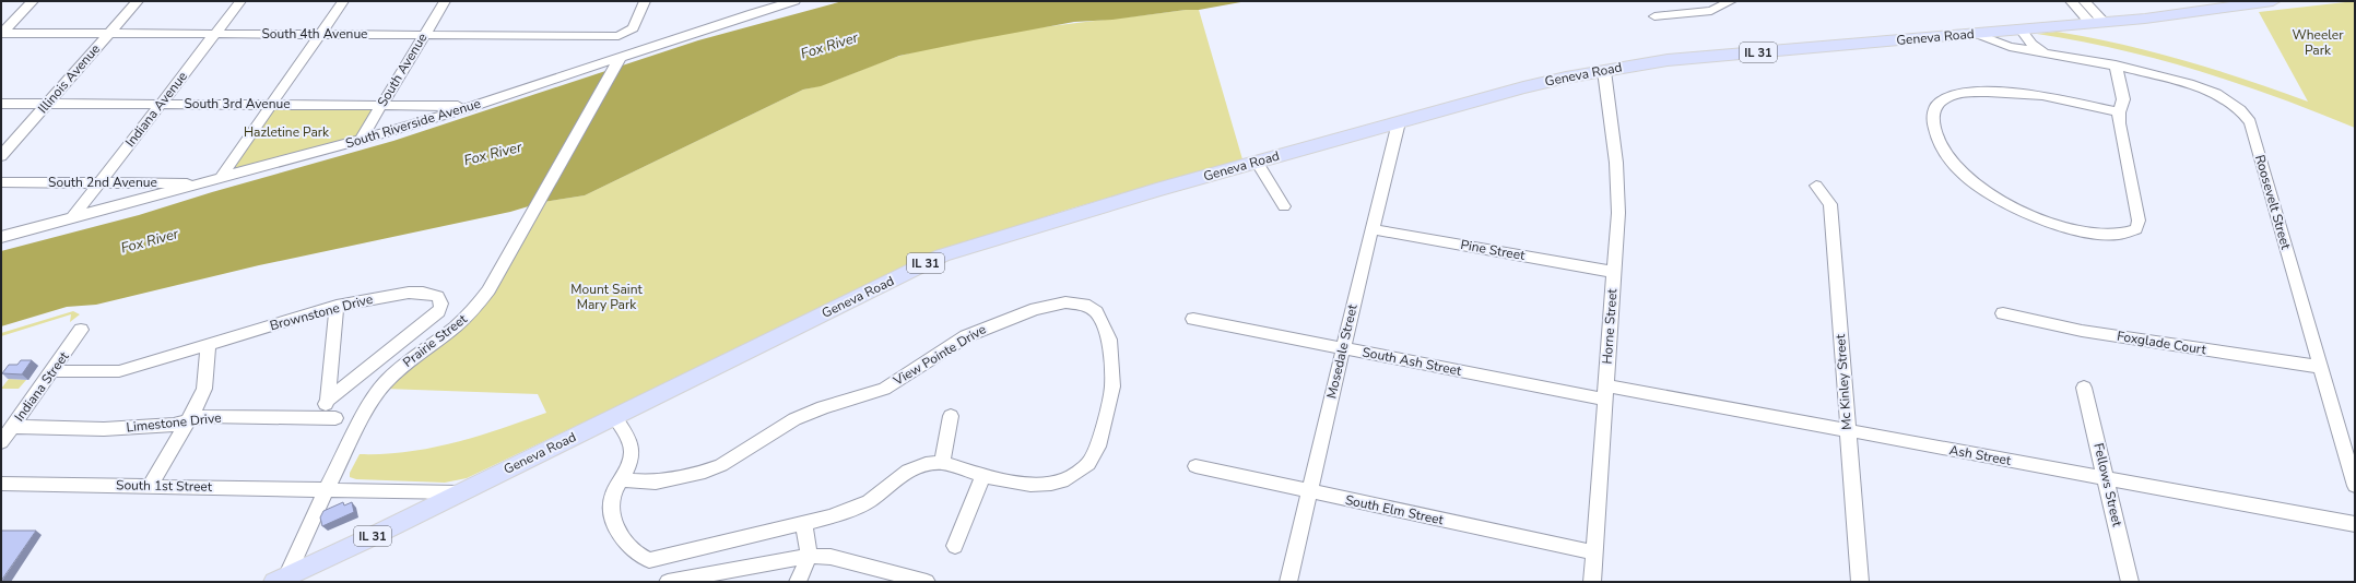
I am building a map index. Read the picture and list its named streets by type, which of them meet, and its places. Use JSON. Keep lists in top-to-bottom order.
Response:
{
  "streets": {
    "main road": ["Geneva Road", "IL 31"],
    "street": [
      "South 4th Avenue",
      "South Avenue",
      "Illinois Avenue",
      "South 3rd Avenue",
      "Indiana Avenue",
      "South Riverside Avenue",
      "South 2nd Avenue",
      "Roosevelt Street",
      "Pine Street",
      "Brownstone Drive",
      "Horne Street",
      "Prairie Street",
      "Foxglade Court",
      "Mosedale Street",
      "View Pointe Drive",
      "South Ash Street",
      "Mc Kinley Street",
      "Indiana Street",
      "Limestone Drive",
      "Ash Street",
      "Fellows Street",
      "South 1st Street",
      "South Elm Street"
    ]
  },
  "crossings": [
    ["South 4th Avenue", "South Avenue"],
    ["South 4th Avenue", "Illinois Avenue"],
    ["South 4th Avenue", "Indiana Avenue"],
    ["Geneva Road", "IL 31"],
    ["Geneva Road", "Roosevelt Street"],
    ["Geneva Road", "Horne Street"],
    ["Geneva Road", "Prairie Street"],
    ["Geneva Road", "Mosedale Street"],
    ["Geneva Road", "View Pointe Drive"],
    ["Geneva Road", "South 1st Street"],
    ["South Avenue", "South 3rd Avenue"],
    ["South Avenue", "South Riverside Avenue"],
    ["Illinois Avenue", "South 3rd Avenue"],
    ["South 3rd Avenue", "Indiana Avenue"],
    ["South 3rd Avenue", "South Riverside Avenue"],
    ["Indiana Avenue", "South Riverside Avenue"],
    ["Indiana Avenue", "South 2nd Avenue"],
    ["South Riverside Avenue", "South 2nd Avenue"],
    ["South Riverside Avenue", "Prairie Street"],
    ["Roosevelt Street", "Foxglade Court"],
    ["Pine Street", "Horne Street"],
    ["Pine Street", "Mosedale Street"],
    ["Brownstone Drive", "Indiana Street"],
    ["Horne Street", "South Ash Street"],
    ["Horne Street", "Ash Street"],
    ["Horne Street", "South Elm Street"],
    ["Prairie Street", "South 1st Street"],
    ["Mosedale Street", "South Ash Street"],
    ["Mosedale Street", "South Elm Street"],
    ["South Ash Street", "Ash Street"],
    ["Mc Kinley Street", "Ash Street"],
    ["Indiana Street", "Limestone Drive"],
    ["Ash Street", "Fellows Street"]
  ],
  "water": ["Fox River"],
  "parks": ["Wheeler Park", "Hazletine Park", "Mount Saint Mary Park"]
}
